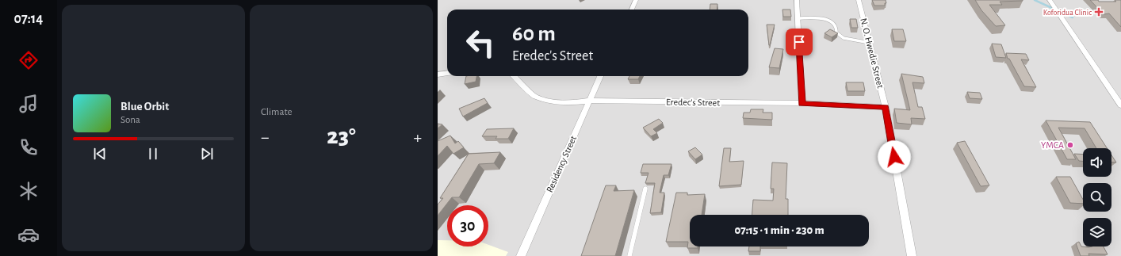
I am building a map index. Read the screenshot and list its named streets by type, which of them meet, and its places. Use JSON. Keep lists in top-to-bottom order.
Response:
{
  "streets": {
    "street": ["N. O. Hwedie Street", "Eredec's Street", "Residency Street"]
  },
  "crossings": [
    ["N. O. Hwedie Street", "Eredec's Street"],
    ["Eredec's Street", "Residency Street"]
  ],
  "places": {
    "health": ["Koforidua Clinic"],
    "other": ["YMCA"]
  },
  "page": {
    "tabs": "07:14",
    "tile": "Climate",
    "turn": ["60 m", "Eredec's Street"],
    "song": ["Blue Orbit", "Sona"],
    "heat": ["−", "23°", "+"],
    "limit": "30",
    "trip": "07:15 · 1 min · 230 m"
  }
}
